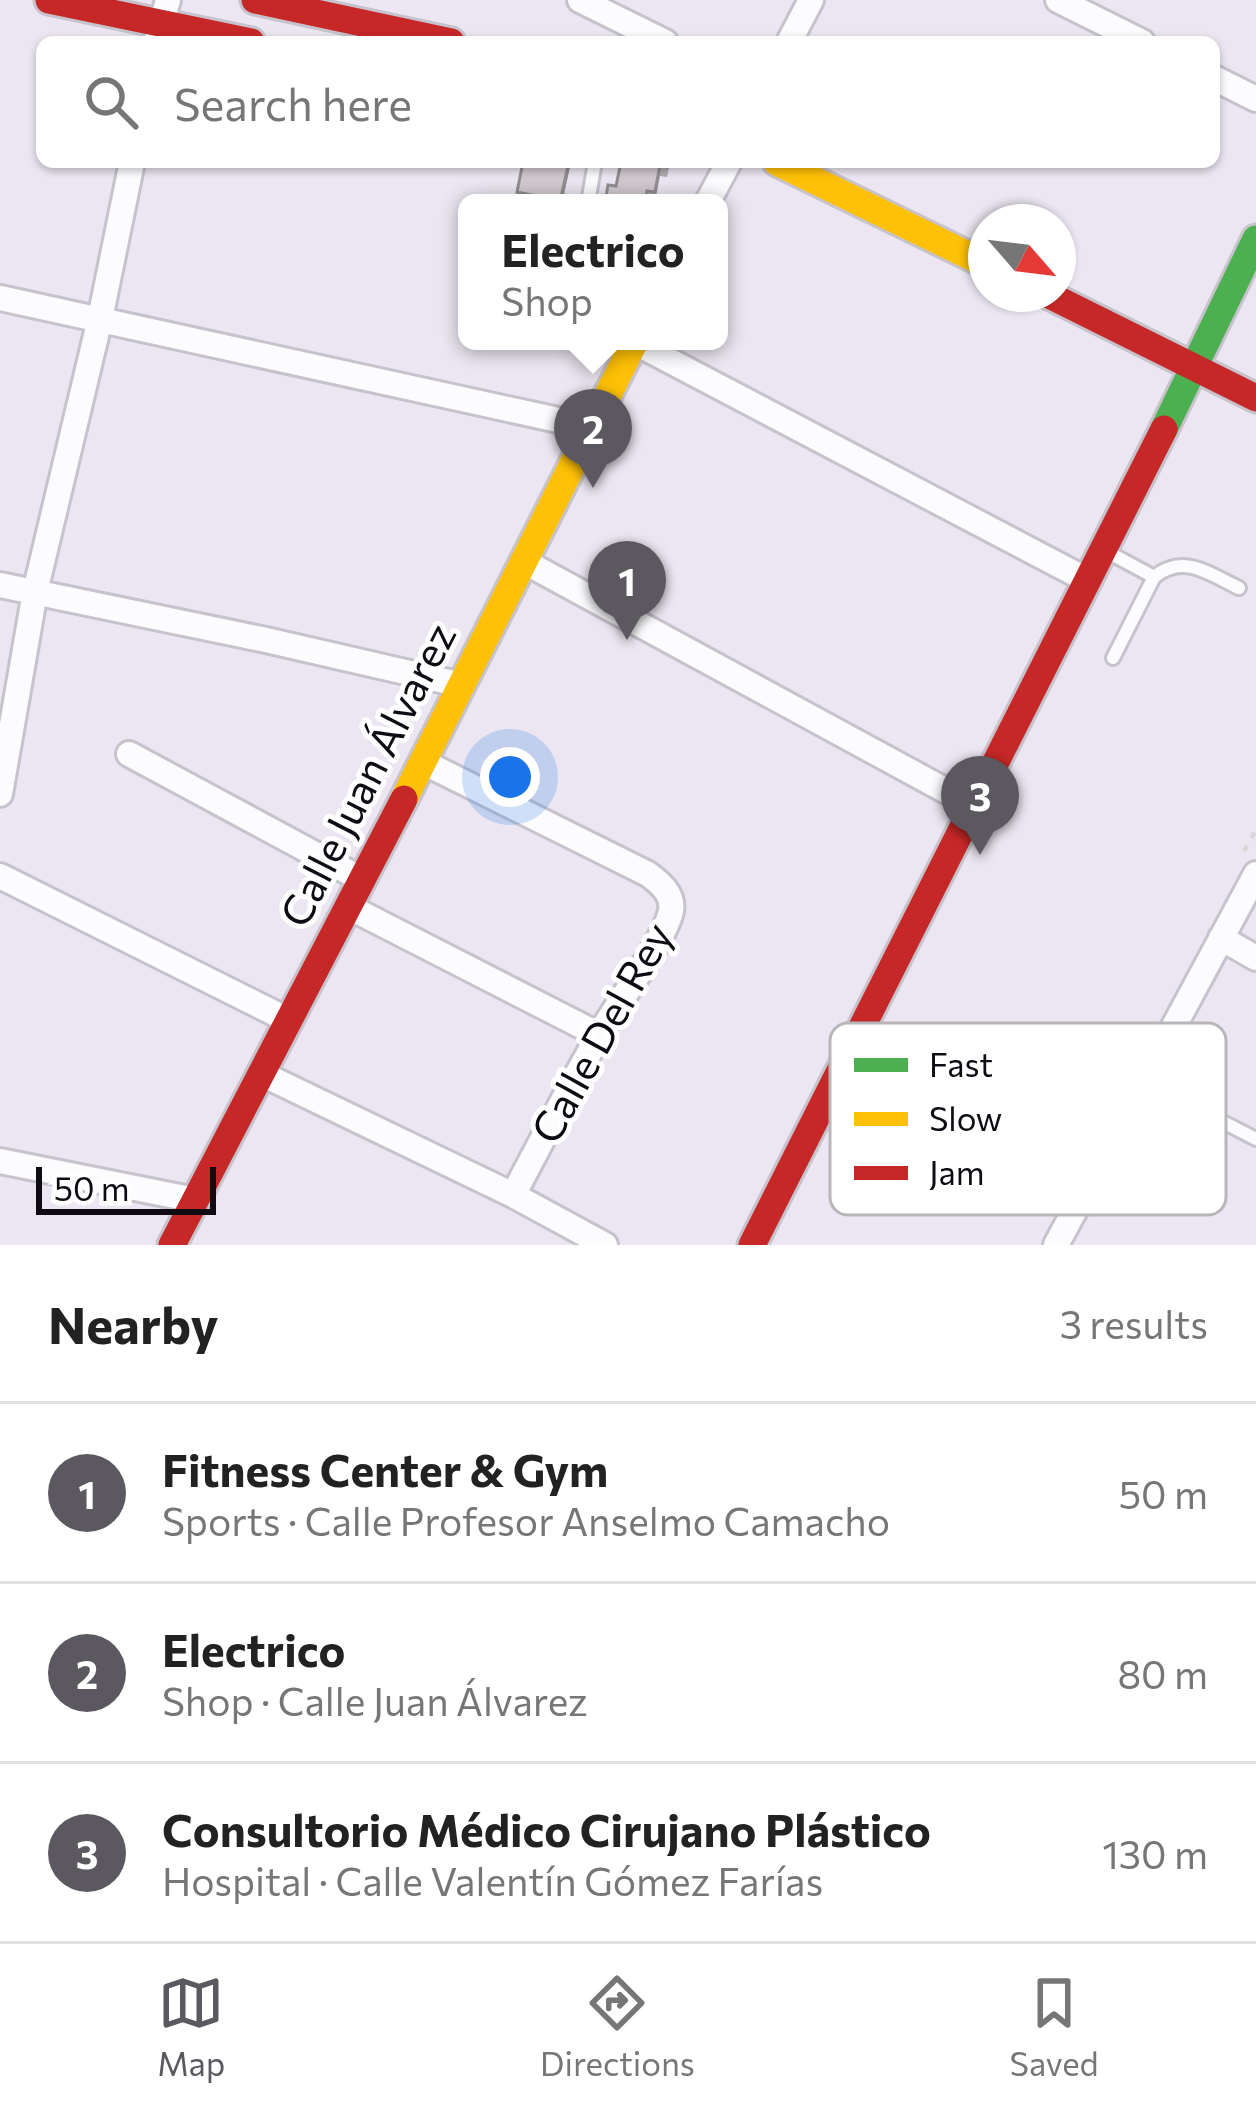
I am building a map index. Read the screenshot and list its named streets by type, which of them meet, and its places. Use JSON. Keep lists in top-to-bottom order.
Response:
{
  "streets": {
    "main road": ["Calle Juan Álvarez"],
    "street": ["Calle Del Rey"]
  },
  "crossings": [
    ["Calle Juan Álvarez", "Calle Del Rey"]
  ],
  "legend": ["Fast", "Slow", "Jam"],
  "scale_bar": "50 m",
  "north": "bottom right",
  "page": {
    "search": "Search here",
    "popup": ["Electrico", "Shop"],
    "pins": ["2", "1", "3"],
    "scale": "50 m",
    "heading": ["Nearby", "3 results"],
    "list": [
      {
        "mark": "1",
        "name": "Fitness Center & Gym",
        "note": "Sports · Calle Profesor Anselmo Camacho",
        "value": "50 m"
      },
      {
        "mark": "2",
        "name": "Electrico",
        "note": "Shop · Calle Juan Álvarez",
        "value": "80 m"
      },
      {
        "mark": "3",
        "name": "Consultorio Médico Cirujano Plástico",
        "note": "Hospital · Calle Valentín Gómez Farías",
        "value": "130 m"
      }
    ],
    "nav": ["Map", "Directions", "Saved"]
  }
}
